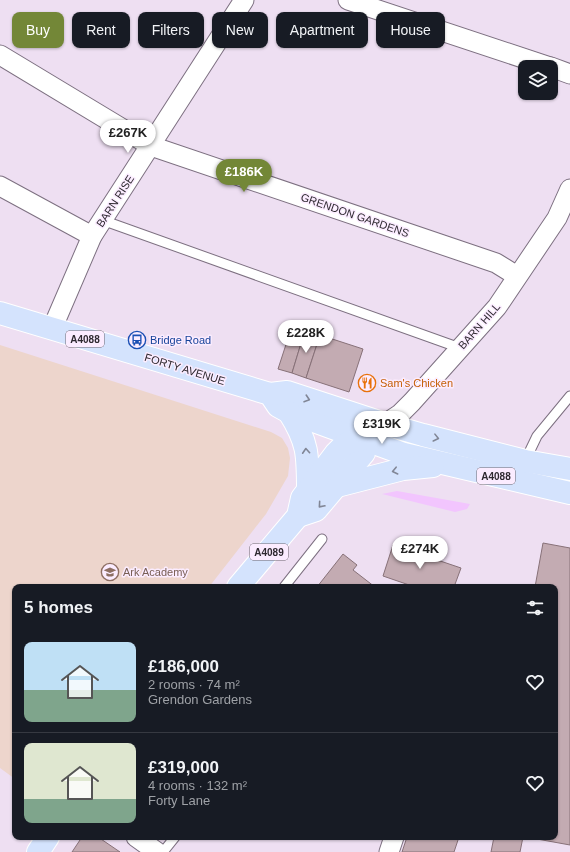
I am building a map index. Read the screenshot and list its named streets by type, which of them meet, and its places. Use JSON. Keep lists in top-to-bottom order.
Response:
{
  "streets": {
    "main road": ["A4088", "FORTY AVENUE", "A4089"],
    "street": ["BARN RISE", "GRENDON GARDENS", "BARN HILL"]
  },
  "crossings": [
    ["BARN RISE", "GRENDON GARDENS"],
    ["BARN RISE", "FORTY AVENUE"],
    ["GRENDON GARDENS", "BARN HILL"],
    ["BARN HILL", "A4088"],
    ["BARN HILL", "A4089"],
    ["A4088", "FORTY AVENUE"],
    ["A4088", "A4089"]
  ],
  "places": {
    "bus stop": ["Bridge Road"],
    "restaurant": ["Sam's Chicken"],
    "school or university": ["Ark Academy"]
  },
  "page": {
    "chip": [
      "Buy",
      "Rent",
      "Filters",
      "New",
      "Apartment",
      "House"
    ],
    "price": [
      "£267K",
      "£186K",
      "£228K",
      "£319K",
      "£274K"
    ],
    "heading": "5 homes",
    "list": [
      {
        "name": "£186,000",
        "note": "2 rooms · 74 m² · Grendon Gardens"
      },
      {
        "name": "£319,000",
        "note": "4 rooms · 132 m² · Forty Lane"
      }
    ]
  }
}
